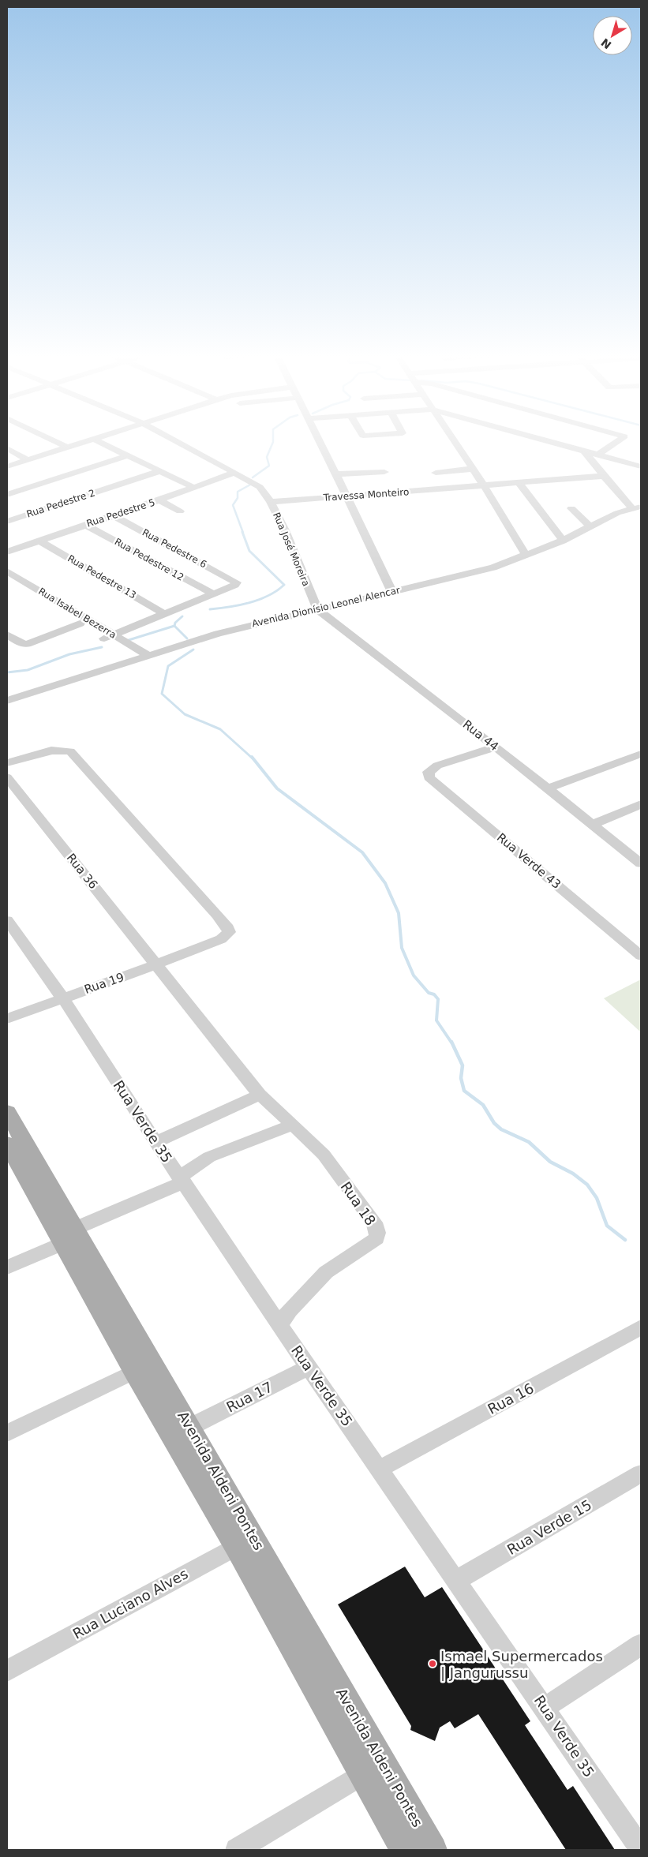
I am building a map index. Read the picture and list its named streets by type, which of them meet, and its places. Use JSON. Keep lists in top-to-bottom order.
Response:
{
  "streets": {
    "main road": ["Avenida Aldeni Pontes"],
    "street": [
      "Travessa Monteiro",
      "Rua Pedestre 2",
      "Rua Pedestre 5",
      "Rua Pedestre 6",
      "Rua José Moreira",
      "Rua Pedestre 12",
      "Rua Pedestre 13",
      "Avenida Dionísio Leonel Alencar",
      "Rua Isabel Bezerra",
      "Rua 44",
      "Rua Verde 43",
      "Rua 36",
      "Rua 19",
      "Rua Verde 35",
      "Rua 18",
      "Rua 17",
      "Rua 16",
      "Rua Verde 15",
      "Rua Luciano Alves"
    ]
  },
  "crossings": [
    ["Travessa Monteiro", "Rua José Moreira"],
    ["Rua Pedestre 5", "Rua Pedestre 6"],
    ["Rua Pedestre 5", "Rua José Moreira"],
    ["Rua Pedestre 5", "Rua Pedestre 12"],
    ["Rua Pedestre 5", "Rua Pedestre 13"],
    ["Rua Pedestre 6", "Rua Pedestre 12"],
    ["Rua José Moreira", "Avenida Dionísio Leonel Alencar"],
    ["Rua José Moreira", "Rua 44"],
    ["Avenida Dionísio Leonel Alencar", "Rua Isabel Bezerra"],
    ["Avenida Dionísio Leonel Alencar", "Rua 44"],
    ["Rua 44", "Rua Verde 43"],
    ["Rua 36", "Rua 19"],
    ["Rua 36", "Rua 18"],
    ["Rua 19", "Rua Verde 35"],
    ["Rua 19", "Rua 18"],
    ["Rua Verde 35", "Rua 18"],
    ["Rua Verde 35", "Rua 17"],
    ["Rua Verde 35", "Rua 16"],
    ["Rua Verde 35", "Rua Verde 15"],
    ["Rua 17", "Avenida Aldeni Pontes"],
    ["Avenida Aldeni Pontes", "Rua Luciano Alves"]
  ],
  "places": ["Ismael Supermercados | Jangurussu"],
  "north": "bottom left"
}
